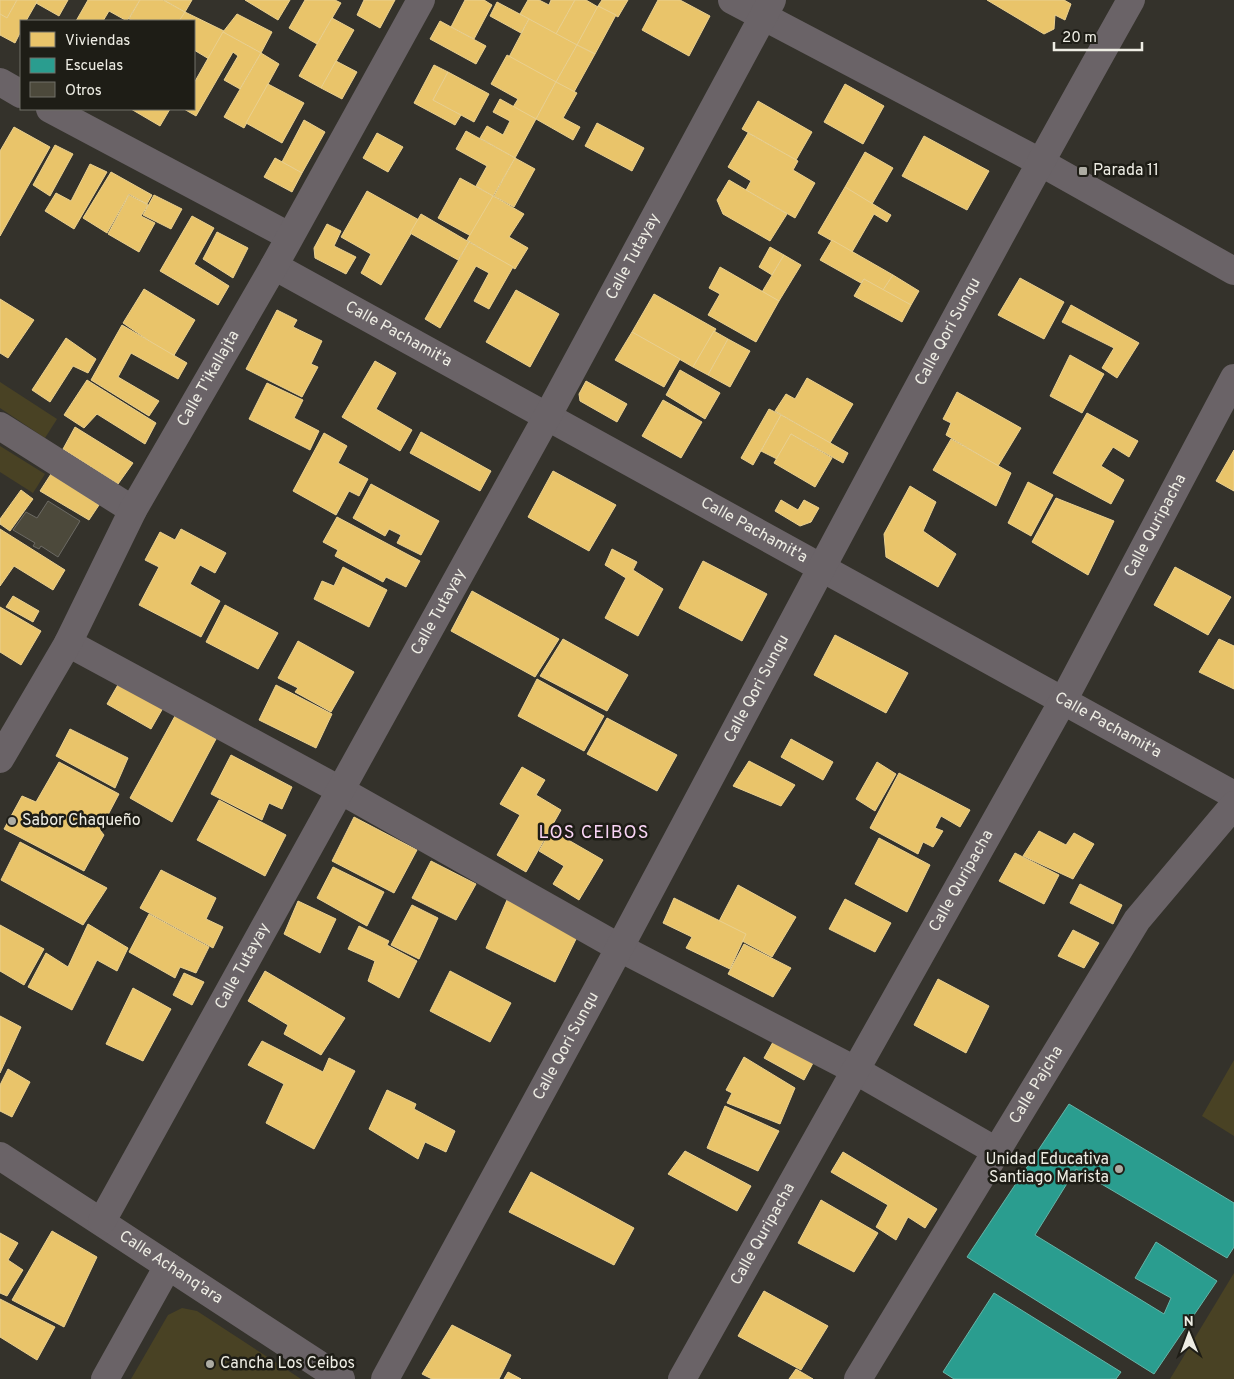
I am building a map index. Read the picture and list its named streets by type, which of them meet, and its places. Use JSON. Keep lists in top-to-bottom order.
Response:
{
  "streets": {
    "street": [
      "Calle Tutayay",
      "Calle Qori Sunqu",
      "Calle Pachamit'a",
      "Calle T'ikallajta",
      "Calle Quripacha",
      "Calle Pajcha",
      "Calle Achanq'ara"
    ]
  },
  "crossings": [
    ["Calle Tutayay", "Calle Pachamit'a"],
    ["Calle Tutayay", "Calle Achanq'ara"],
    ["Calle Qori Sunqu", "Calle Pachamit'a"],
    ["Calle Pachamit'a", "Calle T'ikallajta"],
    ["Calle Pachamit'a", "Calle Quripacha"]
  ],
  "districts": ["LOS CEIBOS"],
  "places": {
    "transit": ["Parada 11"],
    "other": ["Sabor Chaqueño", "Unidad Educativa Santiago Marista", "Cancha Los Ceibos"]
  },
  "legend": ["Viviendas", "Escuelas", "Otros"],
  "scale_bar": "20 m",
  "north": "top"
}
